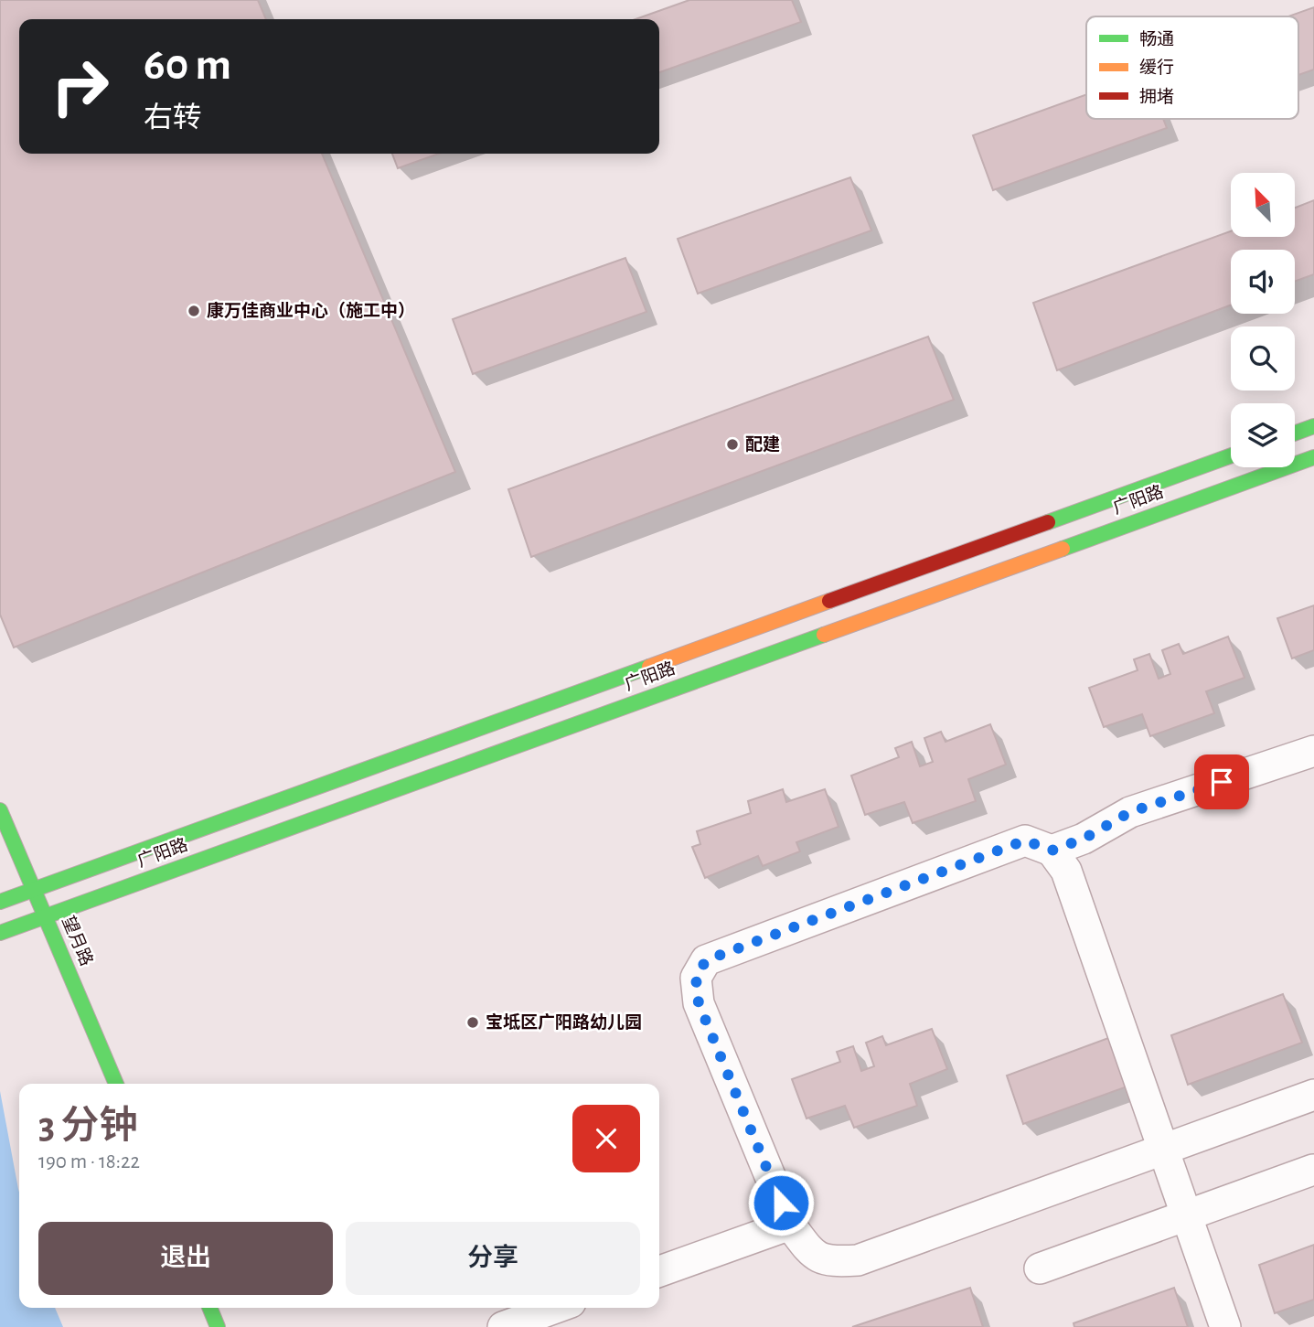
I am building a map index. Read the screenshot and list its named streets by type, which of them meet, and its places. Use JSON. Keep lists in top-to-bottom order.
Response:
{
  "streets": {
    "street": ["广阳路", "望月路"]
  },
  "crossings": [
    ["广阳路", "望月路"]
  ],
  "places": ["康万佳商业中心（施工中）", "配建", "宝坻区广阳路幼儿园"],
  "legend": ["畅通", "缓行", "拥堵"],
  "north": "top left",
  "page": {
    "turn": ["60 m", "右转"],
    "heading": ["3 分钟", "190 m · 18:22"],
    "buttons": ["退出", "分享"]
  }
}
